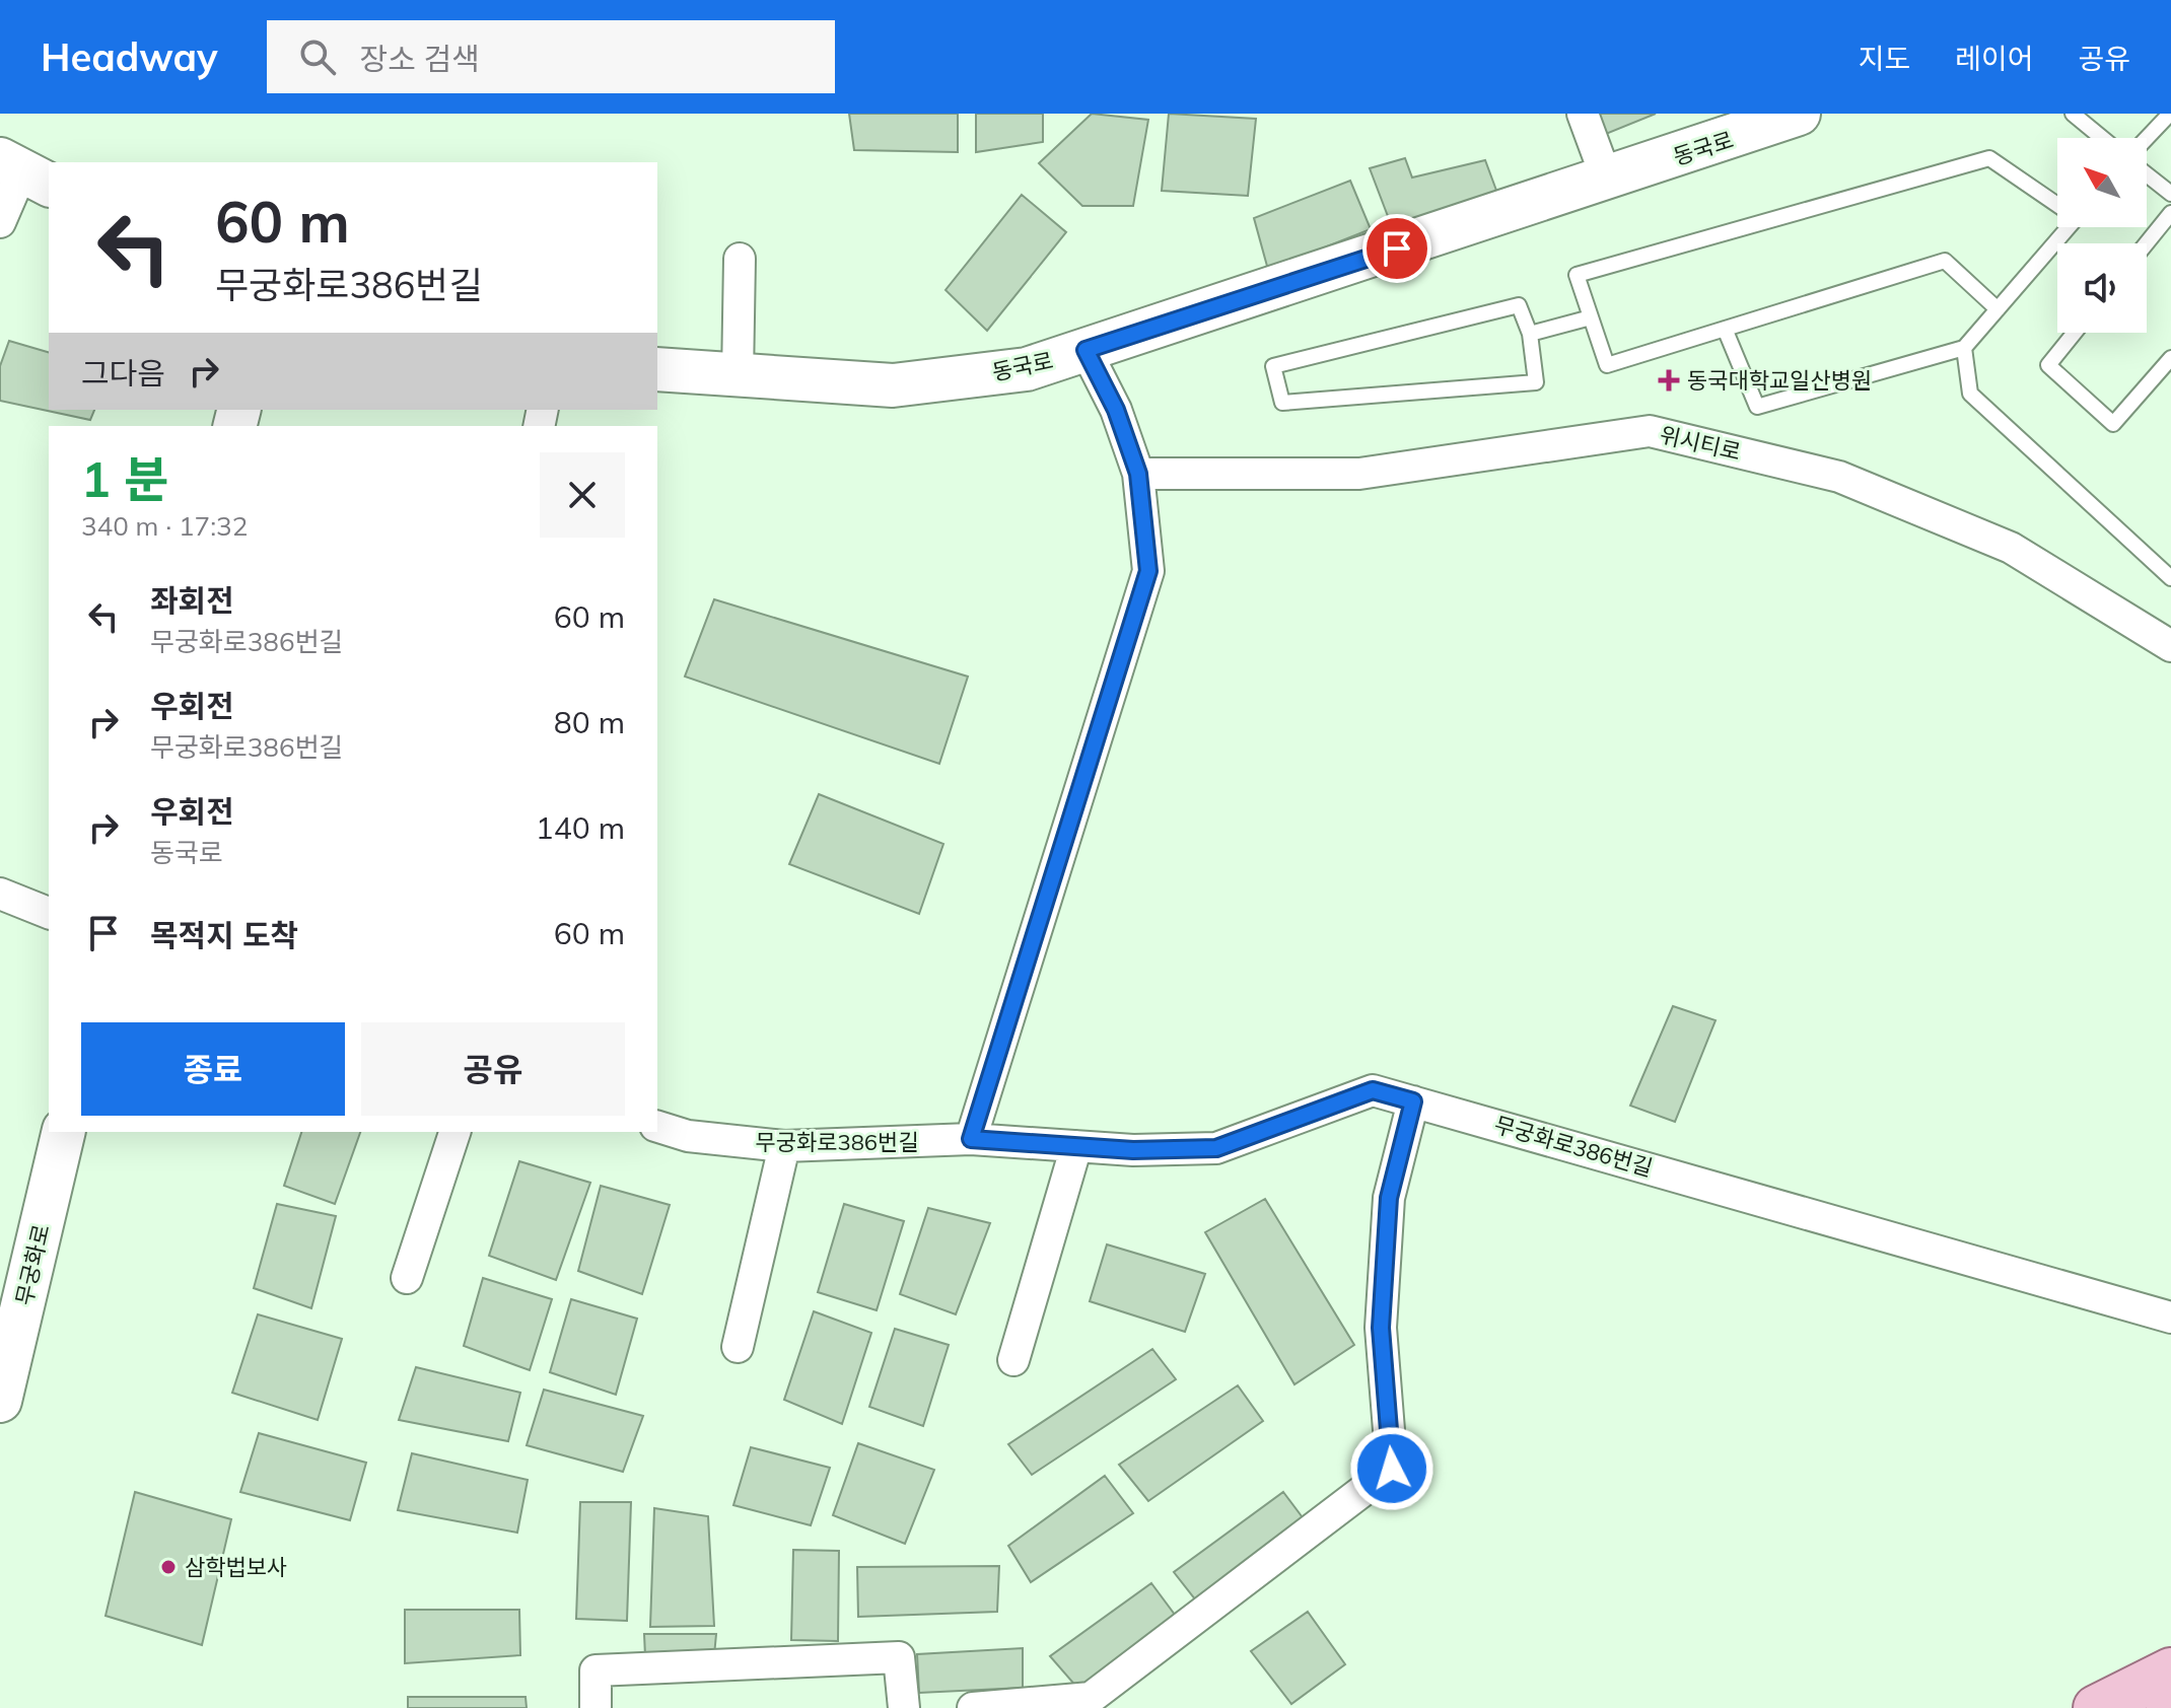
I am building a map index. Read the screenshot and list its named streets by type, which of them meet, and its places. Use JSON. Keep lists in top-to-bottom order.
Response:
{
  "streets": {
    "street": [
      "동국로",
      "위시티로",
      "무궁화로386번길",
      "무궁화로"
    ]
  },
  "places": {
    "health": ["동국대학교일산병원"],
    "other": ["삼학법보사"]
  },
  "north": "top left",
  "page": {
    "header": "Headway",
    "search": "장소 검색",
    "nav": ["지도", "레이어", "공유"],
    "turn": ["60 m", "무궁화로386번길"],
    "then": "그다음",
    "heading": ["1 분", "340 m · 17:32"],
    "list": [
      {
        "name": "좌회전",
        "note": "무궁화로386번길",
        "value": "60 m"
      },
      {
        "name": "우회전",
        "note": "무궁화로386번길",
        "value": "80 m"
      },
      {
        "name": "우회전",
        "note": "동국로",
        "value": "140 m"
      },
      {
        "name": "목적지 도착",
        "value": "60 m"
      }
    ],
    "buttons": ["종료", "공유"]
  }
}
